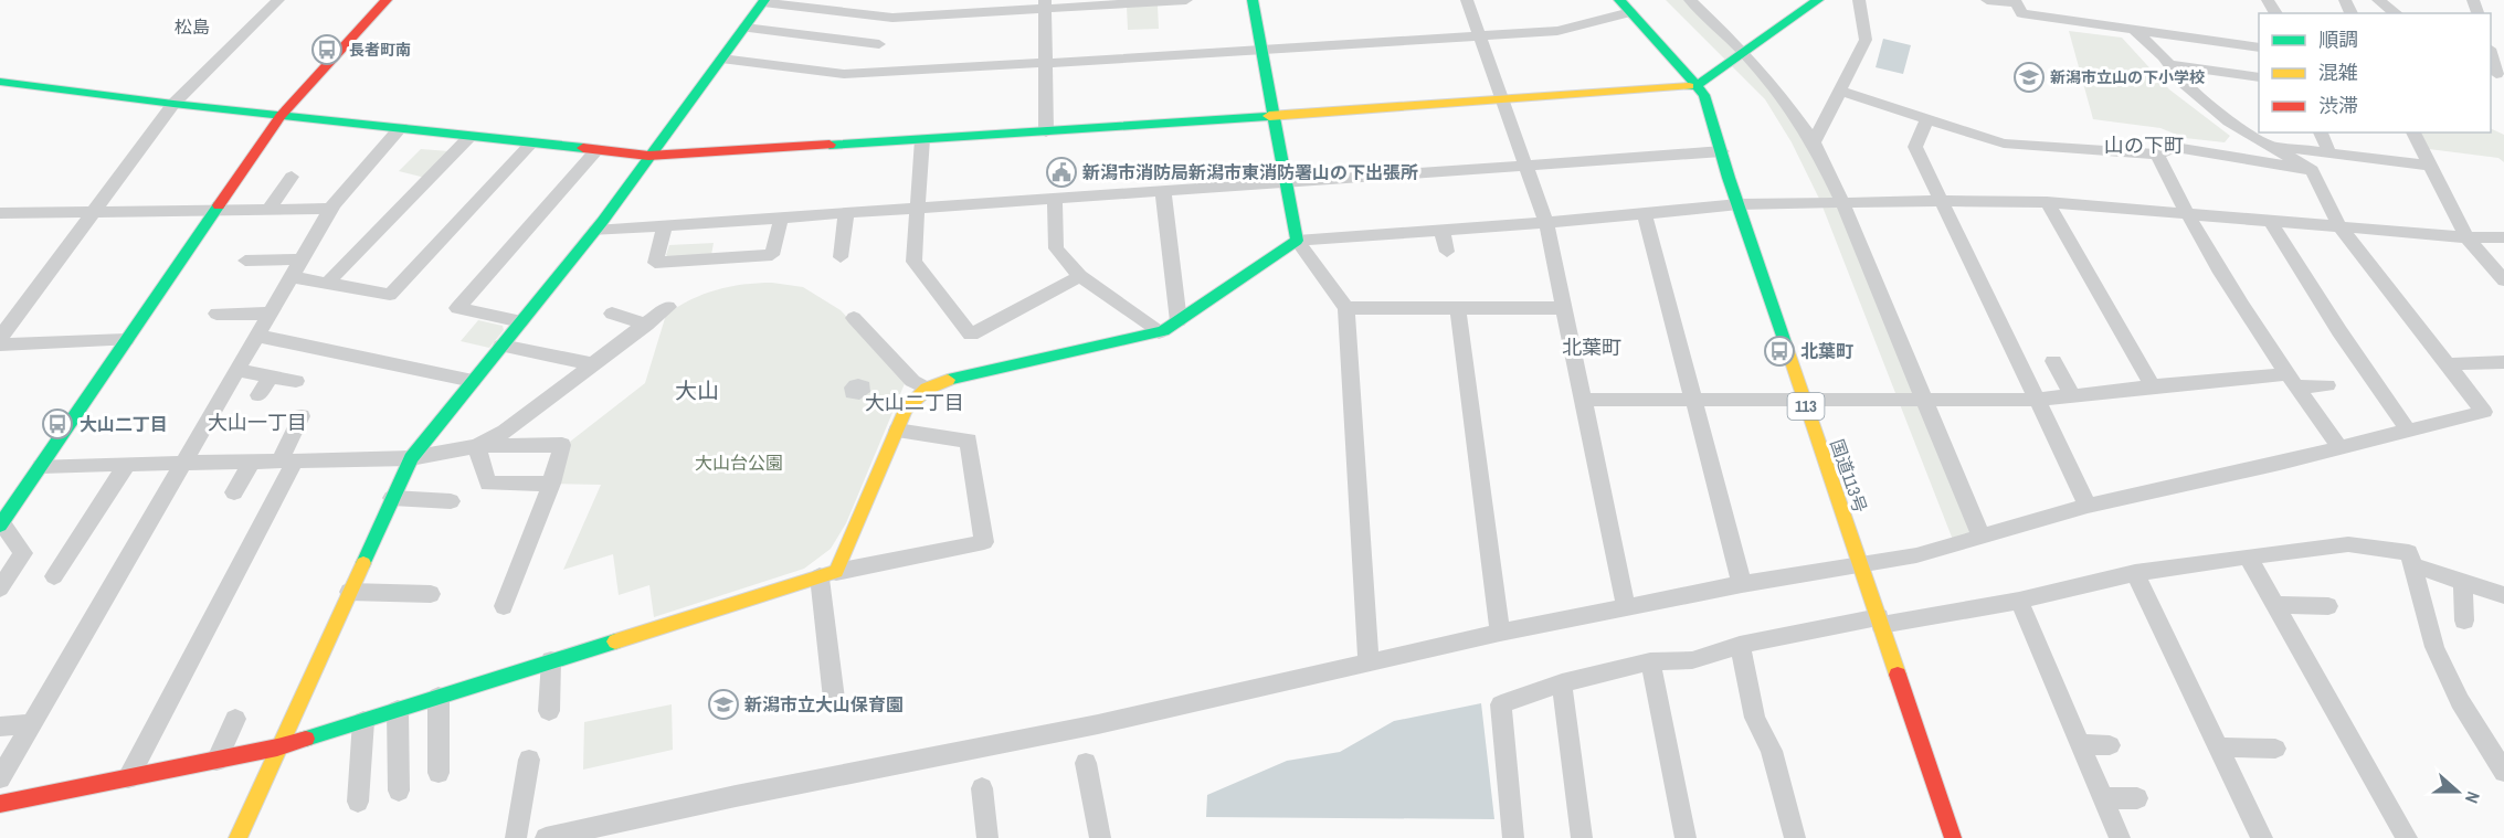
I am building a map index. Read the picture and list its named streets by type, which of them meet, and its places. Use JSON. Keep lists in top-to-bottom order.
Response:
{
  "streets": {
    "main road": ["113", "国道113号"]
  },
  "districts": [
    "松島",
    "山の下町",
    "北葉町",
    "大山",
    "大山二丁目",
    "大山一丁目"
  ],
  "parks": ["大山台公園"],
  "places": {
    "bus stop": ["長者町南", "北葉町", "大山二丁目"],
    "school or university": ["新潟市立山の下小学校", "新潟市立大山保育園"],
    "public building": ["新潟市消防局新潟市東消防署山の下出張所"]
  },
  "legend": ["順調", "混雑", "渋滞"],
  "north": "right"
}
